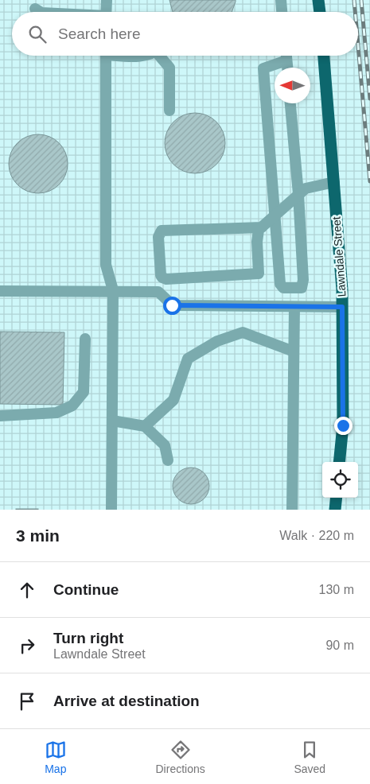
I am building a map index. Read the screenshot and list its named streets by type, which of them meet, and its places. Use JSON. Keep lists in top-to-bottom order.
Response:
{
  "streets": {
    "main road": ["Lawndale Street"]
  },
  "north": "left",
  "page": {
    "search": "Search here",
    "heading": ["3 min", "Walk · 220 m"],
    "list": [
      ["Continue", "130 m"],
      ["Turn right", "Lawndale Street", "90 m"],
      "Arrive at destination"
    ],
    "nav": ["Map", "Directions", "Saved"]
  }
}
